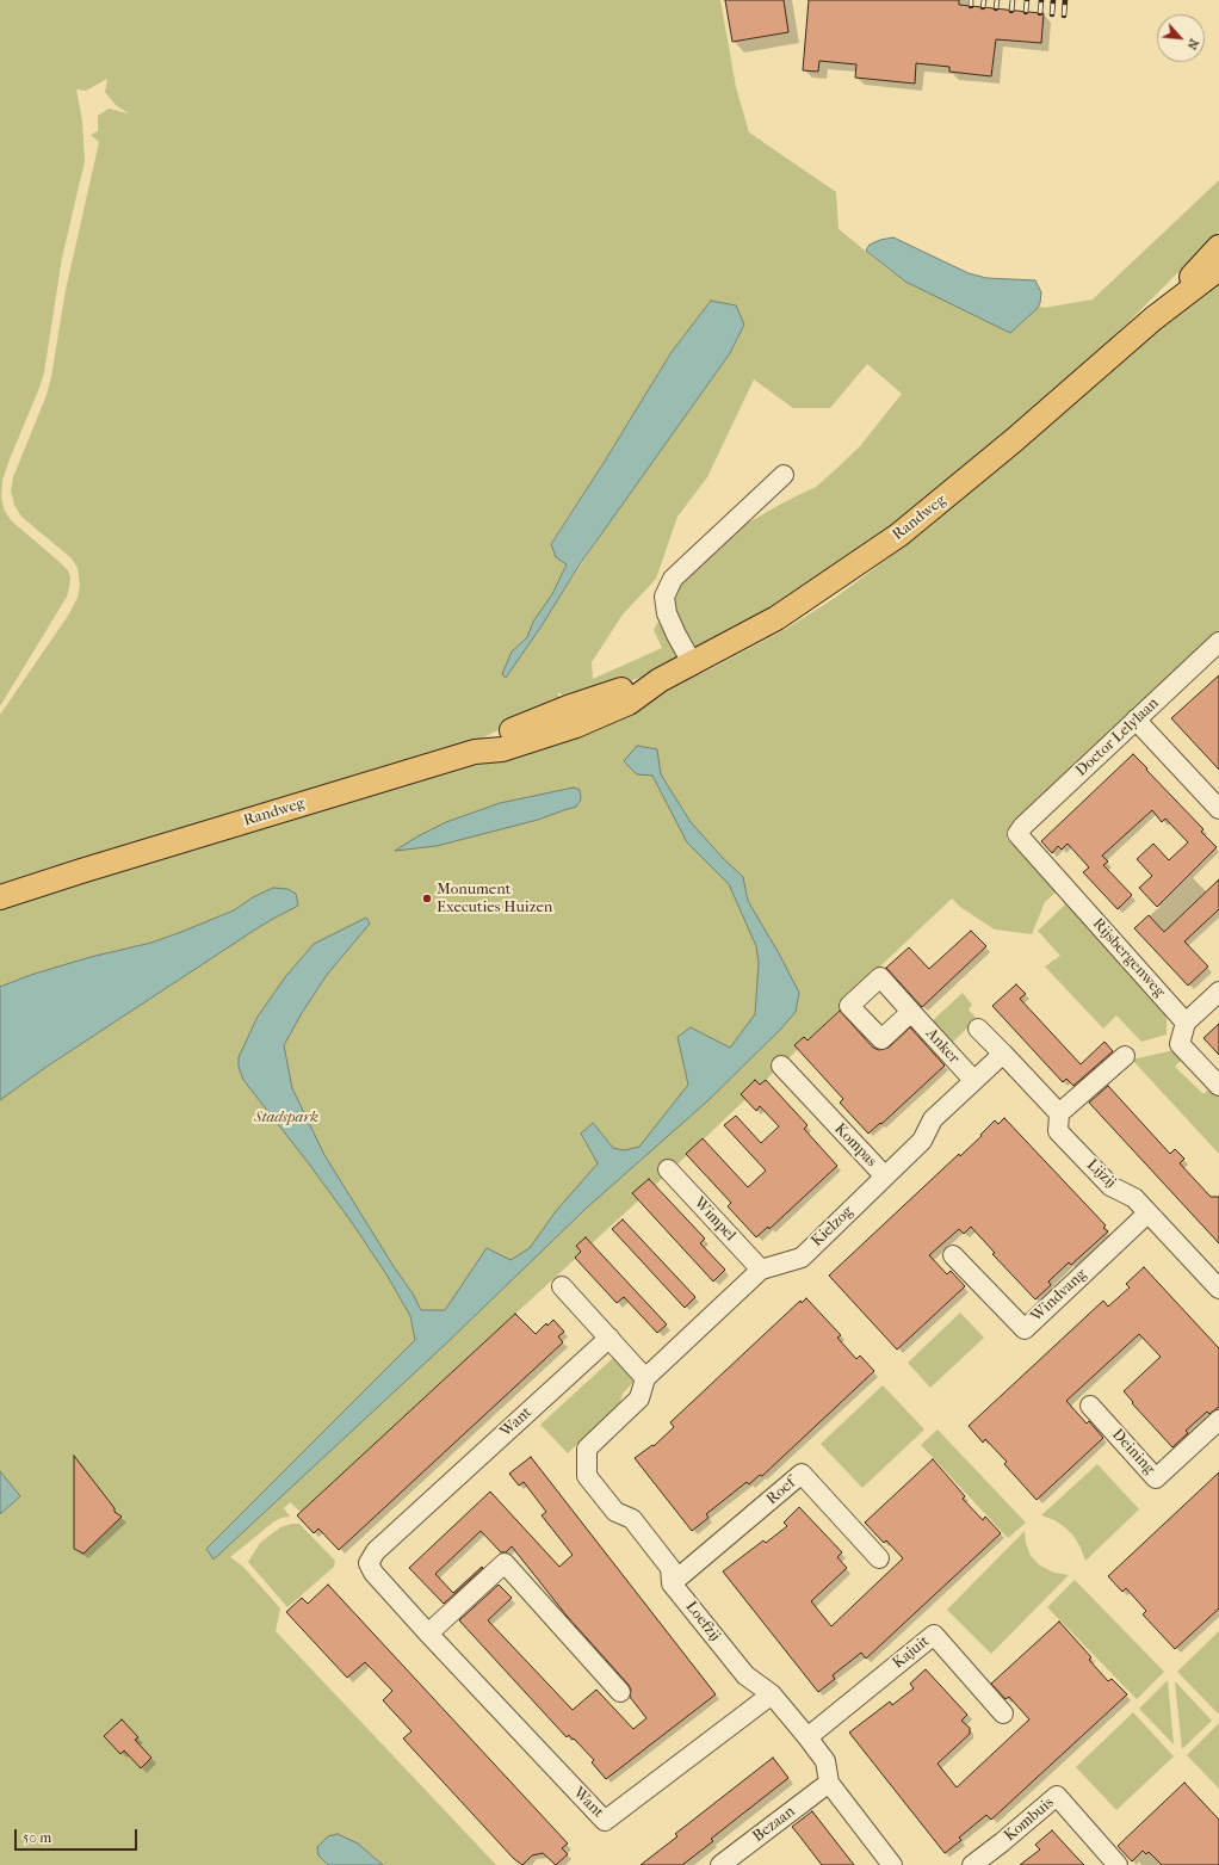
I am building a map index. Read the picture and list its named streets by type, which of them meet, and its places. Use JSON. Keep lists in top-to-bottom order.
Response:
{
  "streets": {
    "main road": ["Randweg"],
    "street": [
      "Doctor Lelylaan",
      "Rijsbergenweg",
      "Anker",
      "Kompas",
      "Lijzij",
      "Wimpel",
      "Kielzog",
      "Windvang",
      "Want",
      "Deining",
      "Roef",
      "Loefzij",
      "Kajuit",
      "Kombuis",
      "Bezaan"
    ]
  },
  "crossings": [
    ["Doctor Lelylaan", "Rijsbergenweg"],
    ["Anker", "Kielzog"],
    ["Kompas", "Kielzog"],
    ["Lijzij", "Windvang"],
    ["Wimpel", "Kielzog"],
    ["Kielzog", "Loefzij"],
    ["Want", "Loefzij"],
    ["Roef", "Loefzij"],
    ["Loefzij", "Kajuit"],
    ["Loefzij", "Bezaan"]
  ],
  "parks": ["Stadspark"],
  "places": ["Monument Executies Huizen"],
  "scale_bar": "50 m",
  "north": "bottom right"
}
